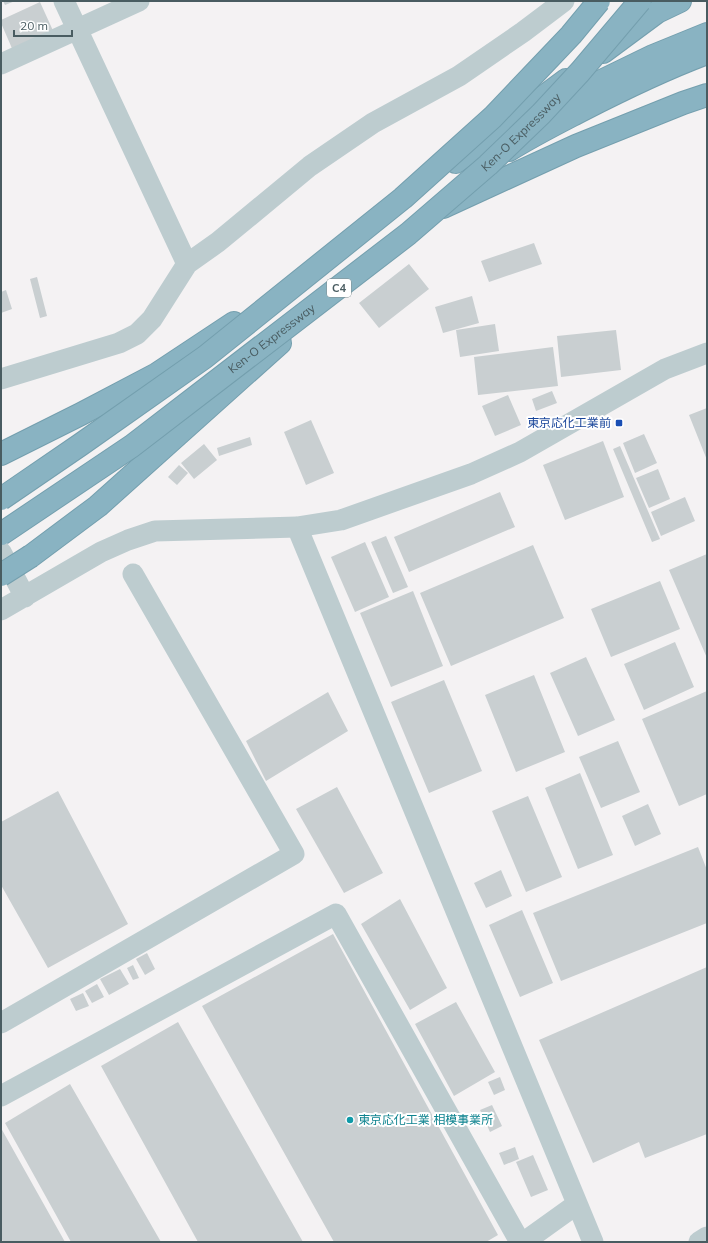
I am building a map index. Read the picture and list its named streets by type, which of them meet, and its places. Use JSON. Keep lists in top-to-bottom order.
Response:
{
  "streets": {
    "highway": ["Ken-O Expressway", "C4"]
  },
  "places": {
    "transit": ["東京応化工業前"],
    "other": ["東京応化工業 相模事業所"]
  },
  "scale_bar": "20 m"
}
